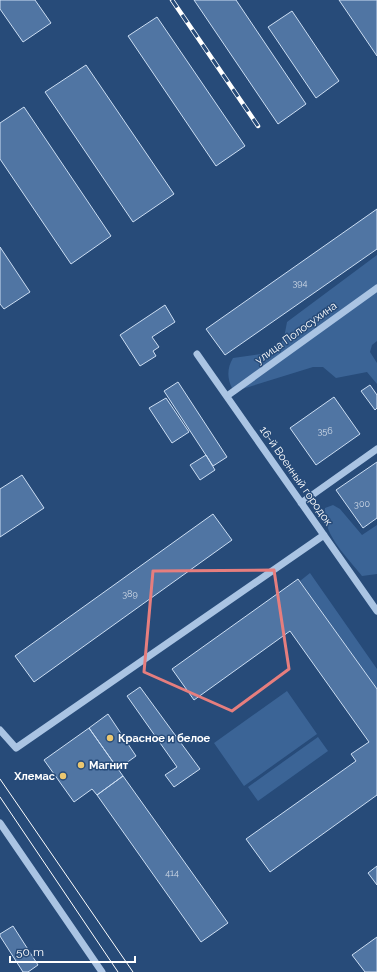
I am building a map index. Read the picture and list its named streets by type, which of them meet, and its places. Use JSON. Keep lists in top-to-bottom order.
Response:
{
  "streets": {
    "street": ["улица Полосухина", "16-й Военный городок"]
  },
  "crossings": [
    ["улица Полосухина", "16-й Военный городок"]
  ],
  "places": ["Красное и белое", "Магнит", "Хлемас"],
  "house_numbers": [
    "394",
    "356",
    "300",
    "389",
    "414"
  ],
  "scale_bar": "50 m"
}
